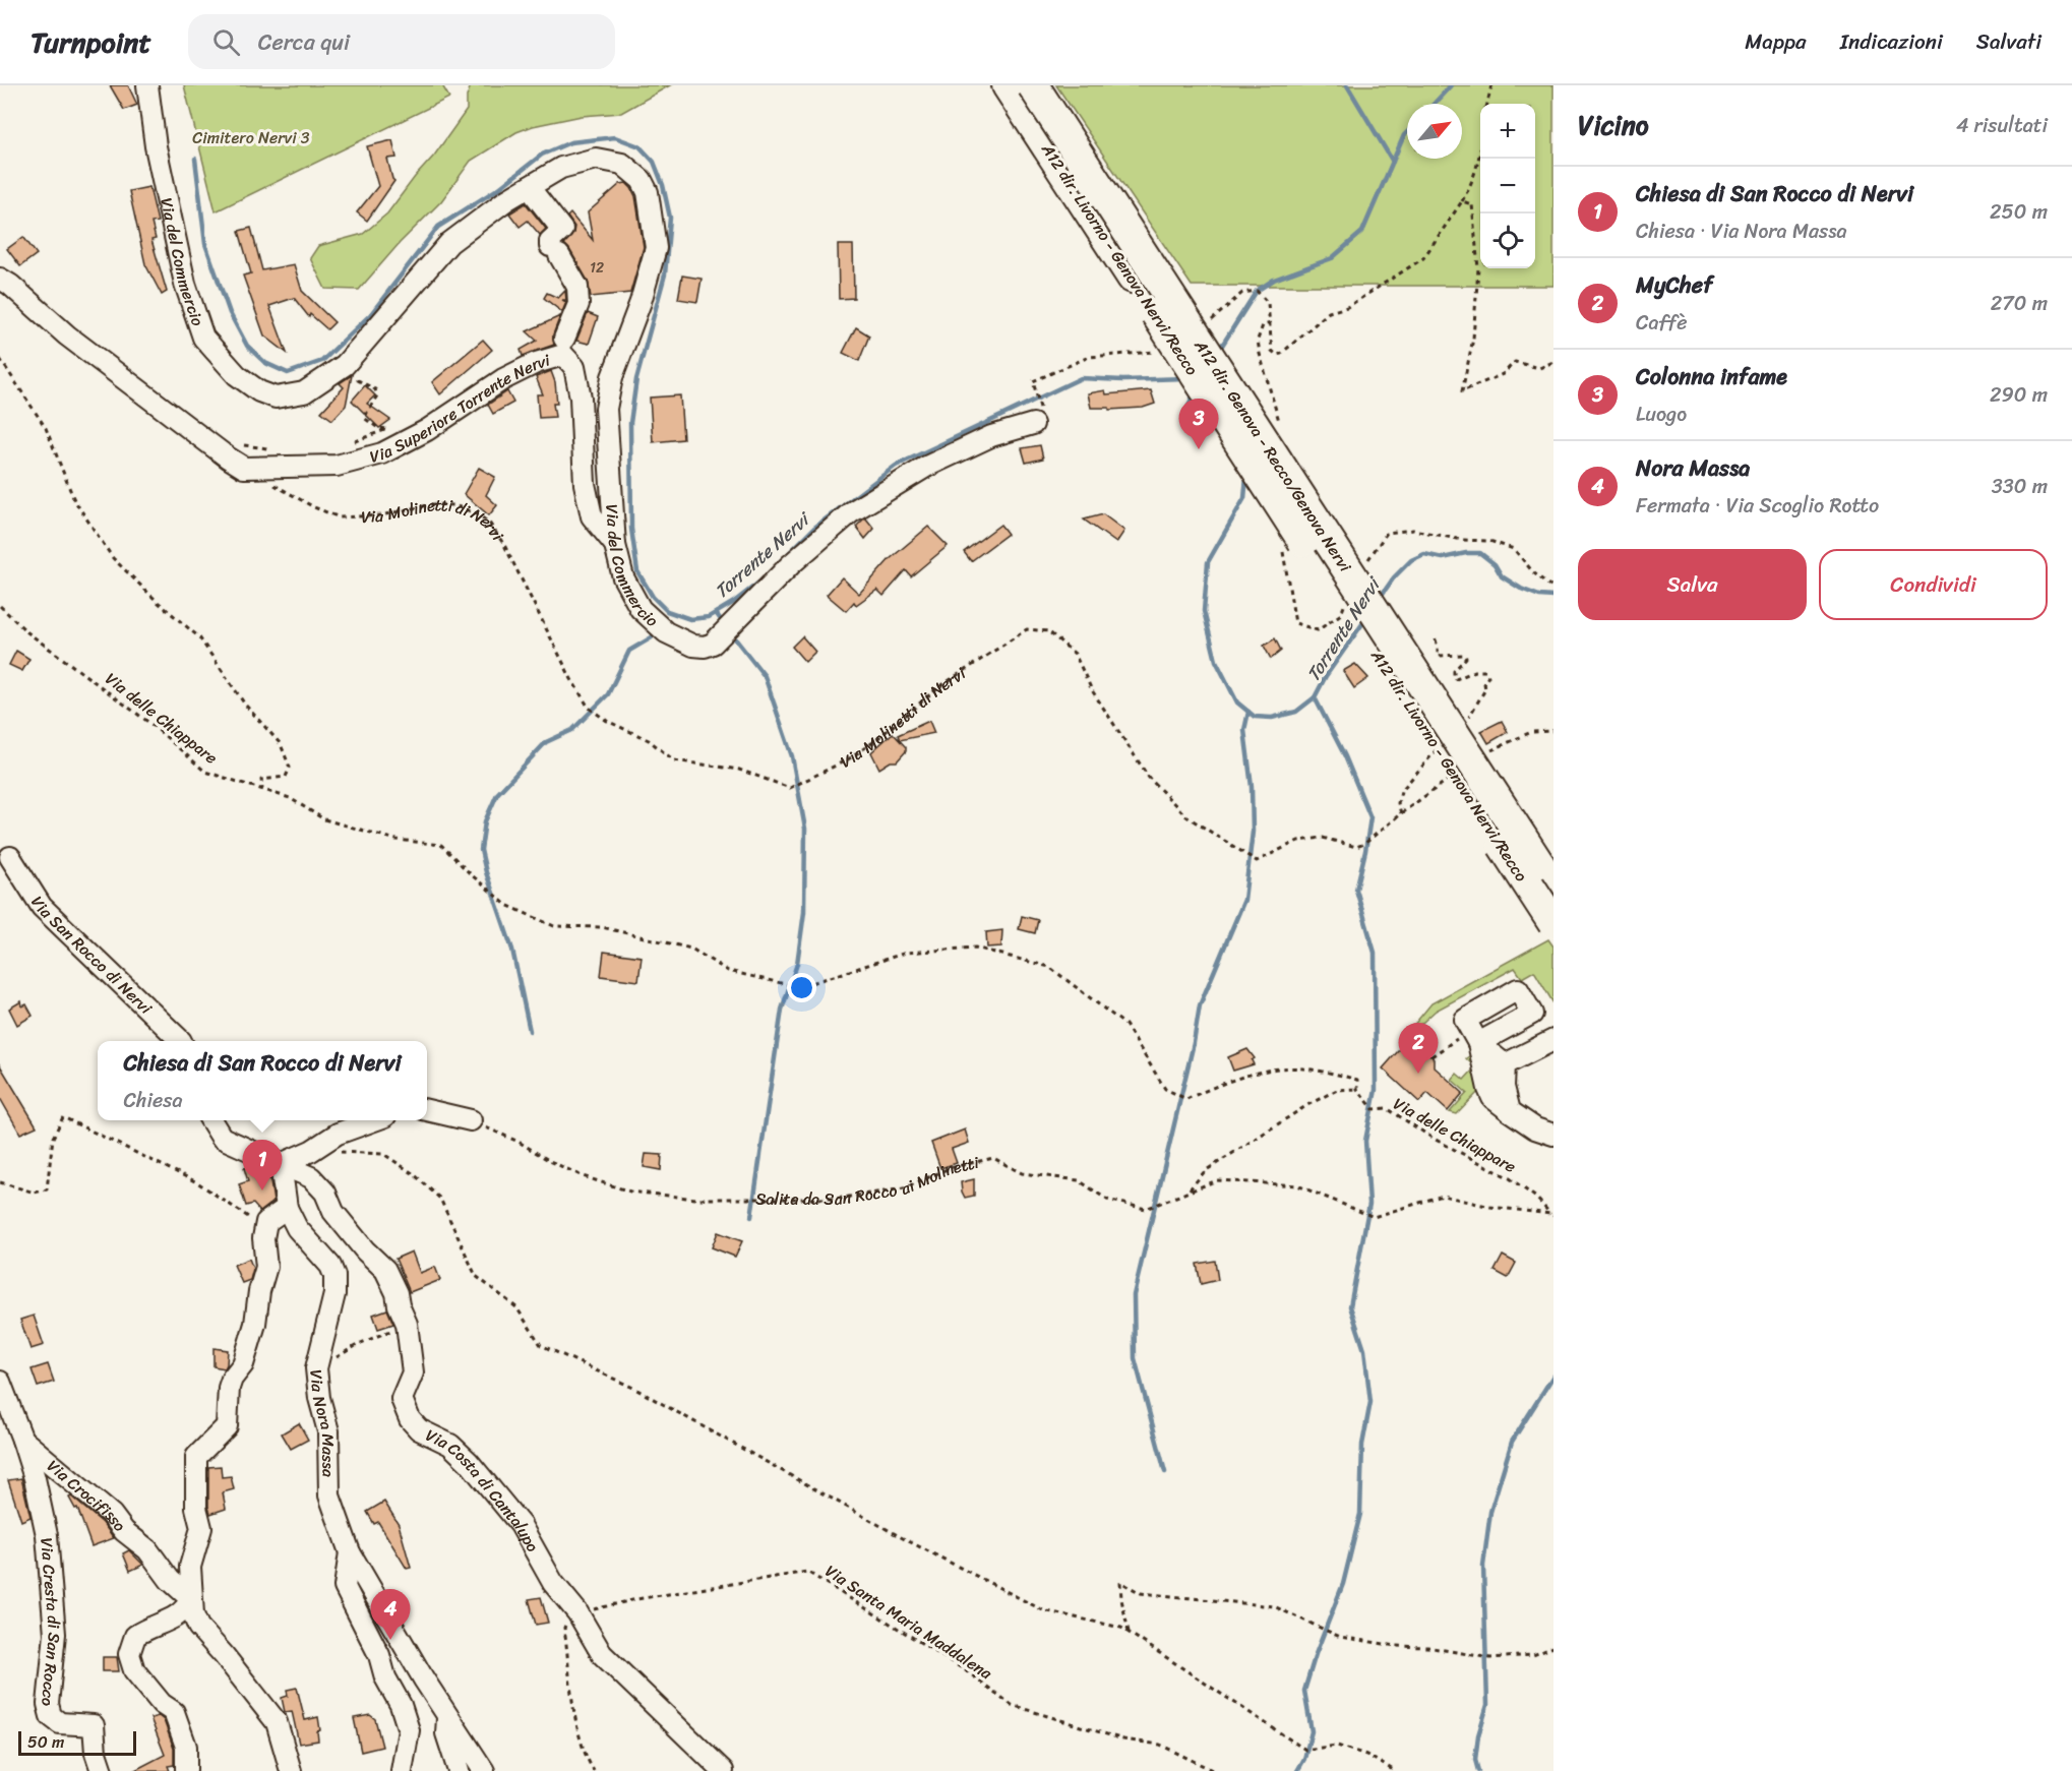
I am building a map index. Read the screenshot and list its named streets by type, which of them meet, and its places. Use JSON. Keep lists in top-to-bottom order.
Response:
{
  "streets": {
    "highway": ["A12 dir. Livorno - Genova Nervi/Recco", "A12 dir. Genova - Recco/Genova Nervi"],
    "street": [
      "Via del Commercio",
      "Via Superiore Torrente Nervi",
      "Via San Rocco di Nervi",
      "Via Nora Massa",
      "Via Costa di Cantalupo",
      "Via Crocifisso",
      "Via Cresta di San Rocco"
    ],
    "path": [
      "Via Molinetti di Nervi",
      "Via delle Chiappare",
      "Salita da San Rocco ai Molinetti",
      "Via Santa Maria Maddalena"
    ]
  },
  "crossings": [
    ["A12 dir. Livorno - Genova Nervi/Recco", "A12 dir. Genova - Recco/Genova Nervi"],
    ["Via del Commercio", "Via Superiore Torrente Nervi"],
    ["Via Superiore Torrente Nervi", "Via Molinetti di Nervi"],
    ["Via delle Chiappare", "Salita da San Rocco ai Molinetti"],
    ["Via Nora Massa", "Via Costa di Cantalupo"],
    ["Via Costa di Cantalupo", "Via Santa Maria Maddalena"],
    ["Via Crocifisso", "Via Cresta di San Rocco"]
  ],
  "water": ["Torrente Nervi"],
  "parks": ["Cimitero Nervi 3"],
  "house_numbers": ["12"],
  "scale_bar": "50 m",
  "north": "top right",
  "page": {
    "header": "Turnpoint",
    "search": "Cerca qui",
    "nav": ["Mappa", "Indicazioni", "Salvati"],
    "heading": ["Vicino", "4 risultati"],
    "map_buttons": ["+", "−"],
    "list": [
      {
        "mark": "1",
        "name": "Chiesa di San Rocco di Nervi",
        "note": "Chiesa · Via Nora Massa",
        "value": "250 m"
      },
      {
        "mark": "2",
        "name": "MyChef",
        "note": "Caffè",
        "value": "270 m"
      },
      {
        "mark": "3",
        "name": "Colonna infame",
        "note": "Luogo",
        "value": "290 m"
      },
      {
        "mark": "4",
        "name": "Nora Massa",
        "note": "Fermata · Via Scoglio Rotto",
        "value": "330 m"
      }
    ],
    "pins": [
      "3",
      "2",
      "1",
      "4"
    ],
    "buttons": ["Salva", "Condividi"],
    "popup": ["Chiesa di San Rocco di Nervi", "Chiesa"],
    "scale": "50 m"
  }
}
